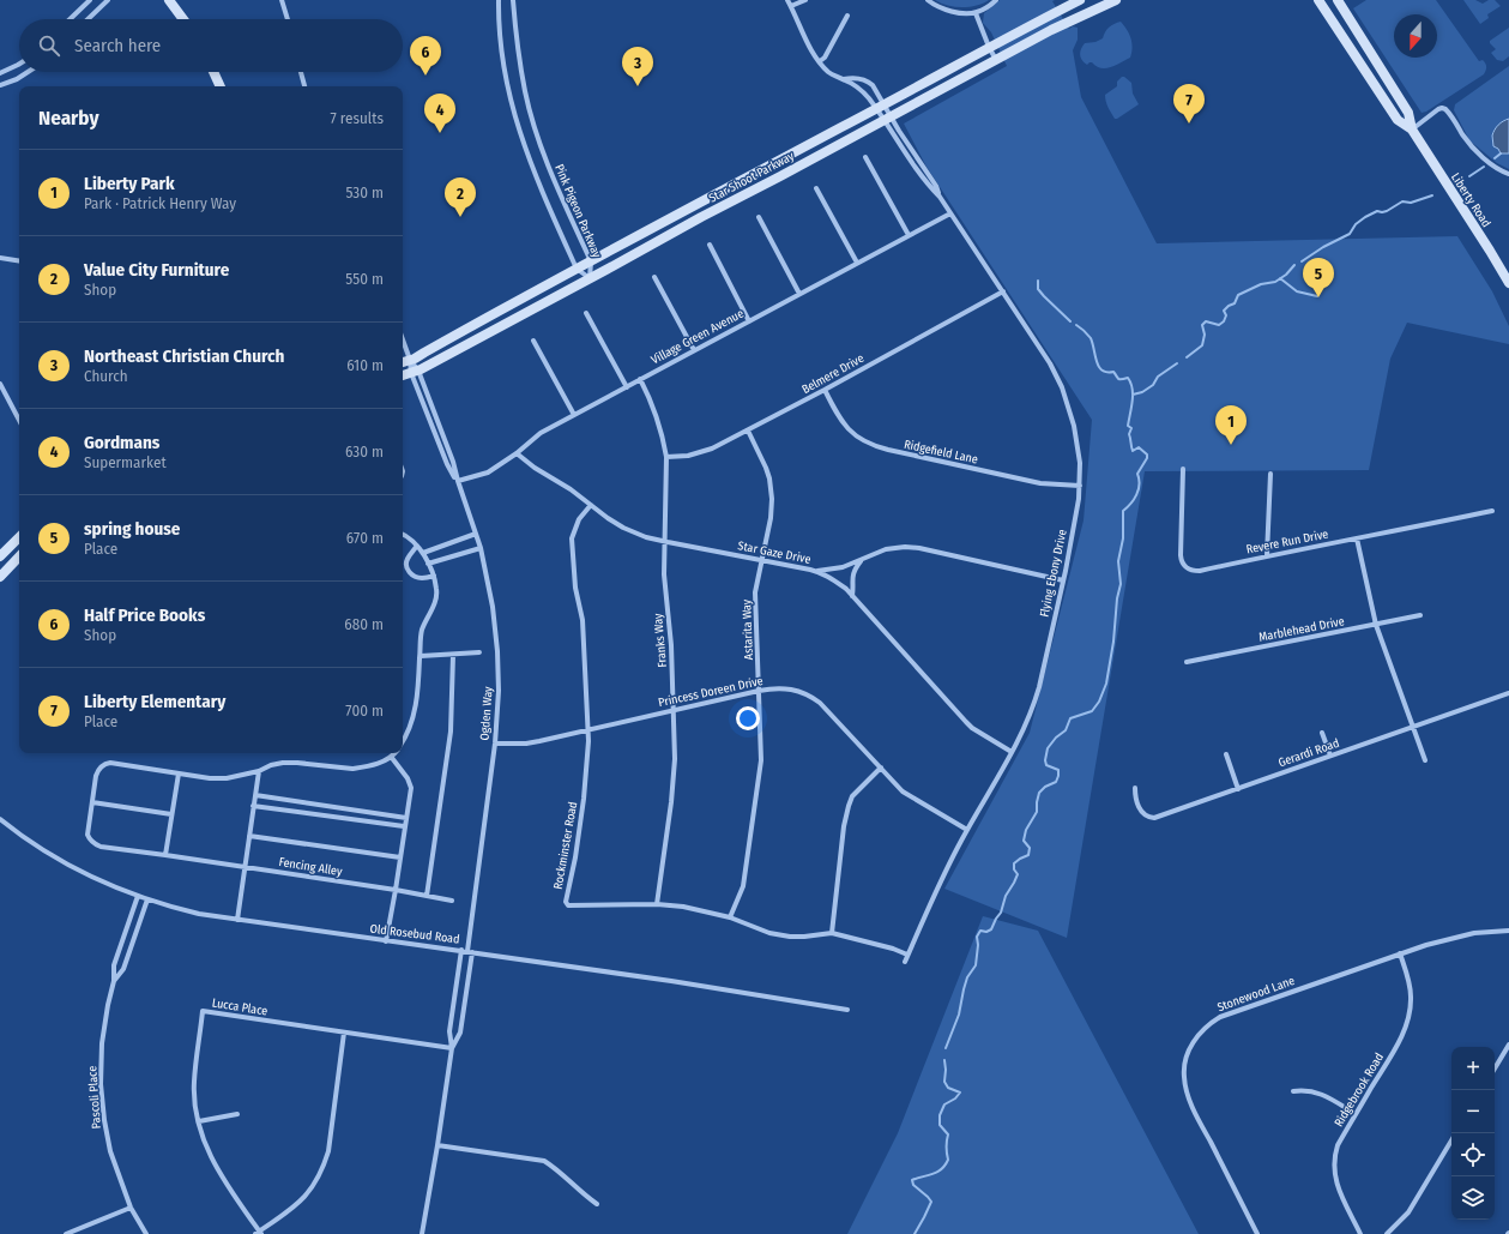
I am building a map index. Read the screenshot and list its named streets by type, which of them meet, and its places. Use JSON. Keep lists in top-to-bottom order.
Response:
{
  "streets": {
    "street": [
      "Star Shoot Parkway",
      "Liberty Road",
      "Pink Pigeon Parkway",
      "Village Green Avenue",
      "Belmere Drive",
      "Ridgefield Lane",
      "Revere Run Drive",
      "Star Gaze Drive",
      "Flying Ebony Drive",
      "Astarita Way",
      "Marblehead Drive",
      "Franks Way",
      "Princess Doreen Drive",
      "Ogden Way",
      "Gerardi Road",
      "Rockminster Road",
      "Fencing Alley",
      "Old Rosebud Road",
      "Stonewood Lane",
      "Lucca Place",
      "Ridgebrook Road",
      "Pascoli Place"
    ]
  },
  "crossings": [
    ["Star Shoot Parkway", "Pink Pigeon Parkway"],
    ["Star Shoot Parkway", "Flying Ebony Drive"],
    ["Star Shoot Parkway", "Ogden Way"],
    ["Village Green Avenue", "Star Gaze Drive"],
    ["Village Green Avenue", "Flying Ebony Drive"],
    ["Village Green Avenue", "Franks Way"],
    ["Village Green Avenue", "Ogden Way"],
    ["Belmere Drive", "Ridgefield Lane"],
    ["Belmere Drive", "Flying Ebony Drive"],
    ["Belmere Drive", "Astarita Way"],
    ["Belmere Drive", "Franks Way"],
    ["Ridgefield Lane", "Flying Ebony Drive"],
    ["Star Gaze Drive", "Flying Ebony Drive"],
    ["Star Gaze Drive", "Astarita Way"],
    ["Star Gaze Drive", "Franks Way"],
    ["Star Gaze Drive", "Rockminster Road"],
    ["Flying Ebony Drive", "Princess Doreen Drive"],
    ["Flying Ebony Drive", "Rockminster Road"],
    ["Astarita Way", "Princess Doreen Drive"],
    ["Astarita Way", "Rockminster Road"],
    ["Franks Way", "Princess Doreen Drive"],
    ["Franks Way", "Rockminster Road"],
    ["Princess Doreen Drive", "Ogden Way"],
    ["Princess Doreen Drive", "Rockminster Road"],
    ["Ogden Way", "Old Rosebud Road"],
    ["Ogden Way", "Lucca Place"],
    ["Old Rosebud Road", "Pascoli Place"],
    ["Stonewood Lane", "Ridgebrook Road"]
  ],
  "north": "bottom",
  "page": {
    "search": "Search here",
    "pins": [
      "6",
      "3",
      "7",
      "4",
      "2",
      "5",
      "1"
    ],
    "heading": ["Nearby", "7 results"],
    "list": [
      {
        "mark": "1",
        "name": "Liberty Park",
        "note": "Park · Patrick Henry Way",
        "value": "530 m"
      },
      {
        "mark": "2",
        "name": "Value City Furniture",
        "note": "Shop",
        "value": "550 m"
      },
      {
        "mark": "3",
        "name": "Northeast Christian Church",
        "note": "Church",
        "value": "610 m"
      },
      {
        "mark": "4",
        "name": "Gordmans",
        "note": "Supermarket",
        "value": "630 m"
      },
      {
        "mark": "5",
        "name": "spring house",
        "note": "Place",
        "value": "670 m"
      },
      {
        "mark": "6",
        "name": "Half Price Books",
        "note": "Shop",
        "value": "680 m"
      },
      {
        "mark": "7",
        "name": "Liberty Elementary",
        "note": "Place",
        "value": "700 m"
      }
    ],
    "map_buttons": ["+", "−"]
  }
}
